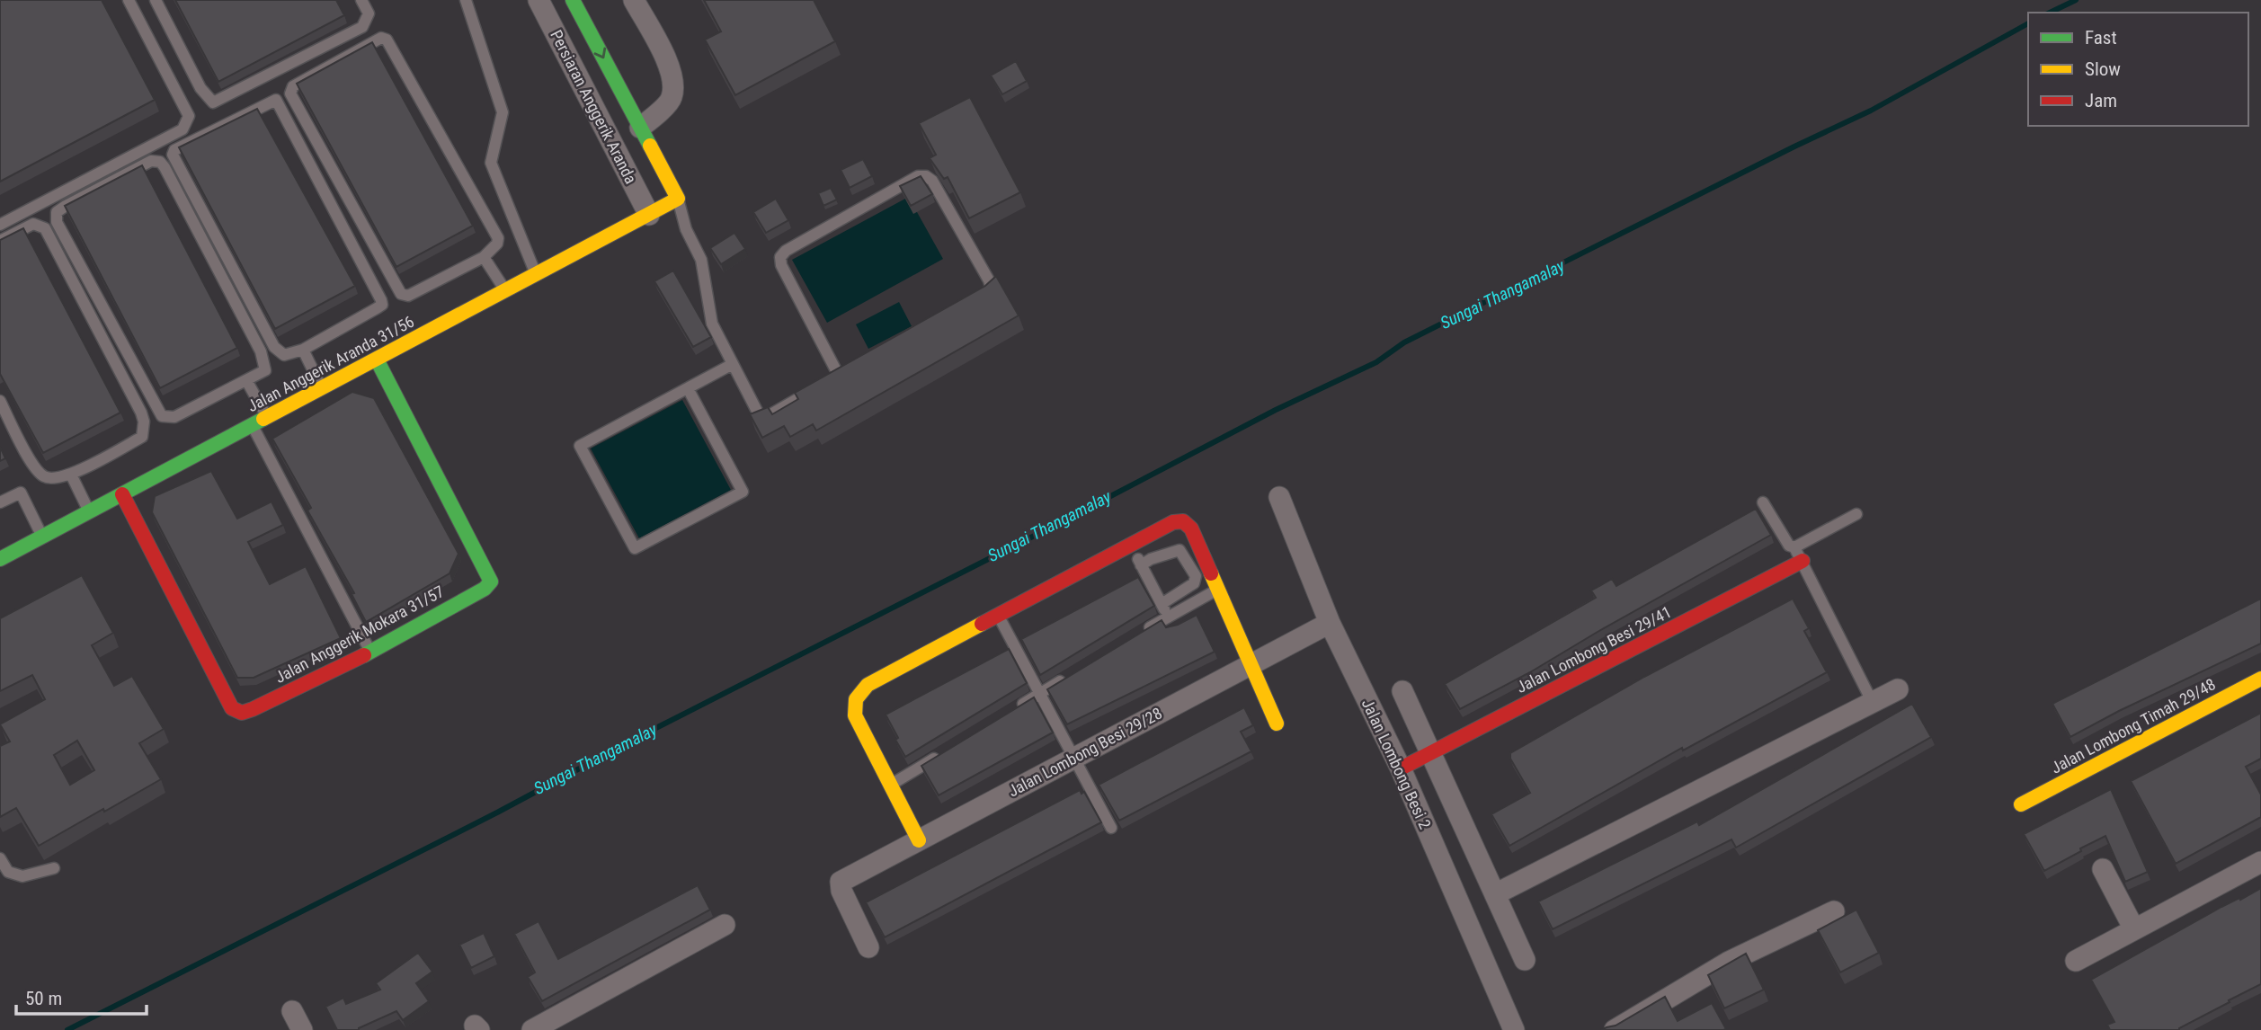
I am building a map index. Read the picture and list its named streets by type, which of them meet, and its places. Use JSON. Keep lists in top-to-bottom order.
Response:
{
  "streets": {
    "street": [
      "Persiaran Anggerik Aranda",
      "Jalan Anggerik Aranda 31/56",
      "Jalan Anggerik Mokara 31/57",
      "Jalan Lombong Besi 29/41",
      "Jalan Lombong Timah 29/48",
      "Jalan Lombong Besi 29/28",
      "Jalan Lombong Besi 2"
    ]
  },
  "crossings": [
    ["Persiaran Anggerik Aranda", "Jalan Anggerik Aranda 31/56"],
    ["Jalan Anggerik Aranda 31/56", "Jalan Anggerik Mokara 31/57"],
    ["Jalan Lombong Besi 29/41", "Jalan Lombong Besi 2"],
    ["Jalan Lombong Besi 29/28", "Jalan Lombong Besi 2"]
  ],
  "water": ["Sungai Thangamalay"],
  "legend": ["Fast", "Slow", "Jam"],
  "scale_bar": "50 m"
}
